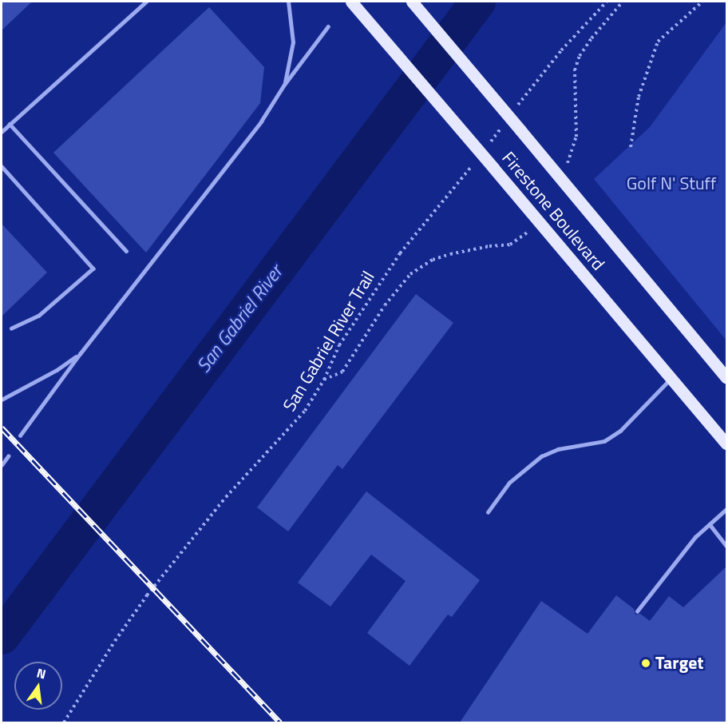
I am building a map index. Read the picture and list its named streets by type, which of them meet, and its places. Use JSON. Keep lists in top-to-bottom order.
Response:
{
  "streets": {
    "main road": ["Firestone Boulevard"],
    "path": ["San Gabriel River Trail"]
  },
  "water": ["San Gabriel River"],
  "parks": ["Golf N' Stuff"],
  "places": ["Target"],
  "north": "top"
}
